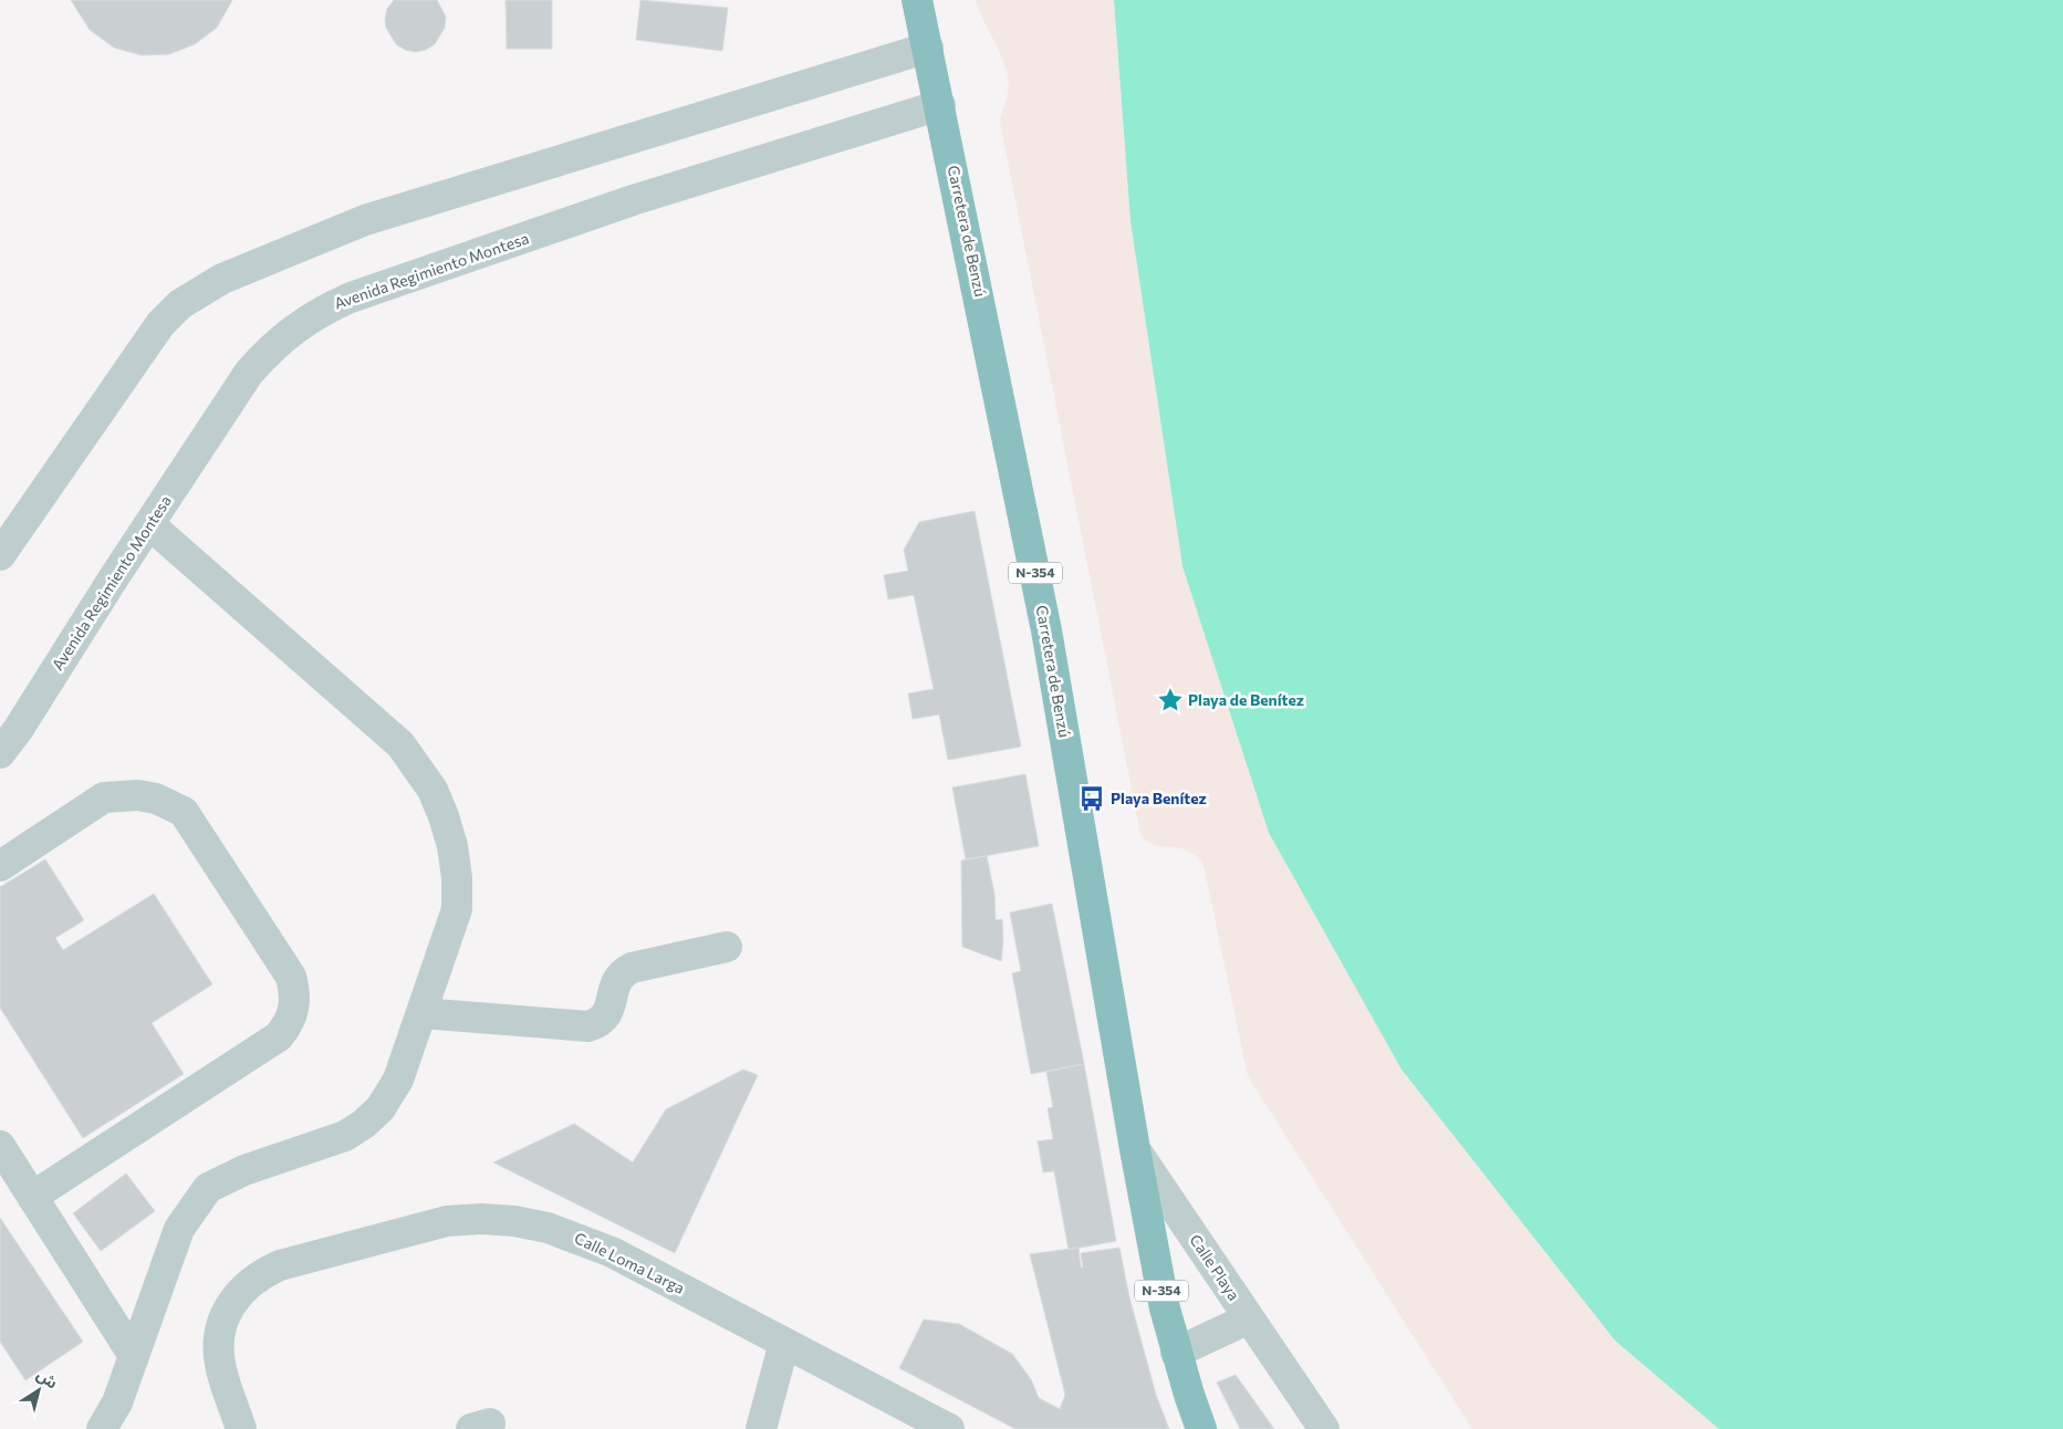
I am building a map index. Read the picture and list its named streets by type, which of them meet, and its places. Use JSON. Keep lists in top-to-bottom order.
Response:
{
  "streets": {
    "highway": ["Carretera de Benzú", "N-354"],
    "street": ["Avenida Regimiento Montesa", "Calle Loma Larga", "Calle Playa"]
  },
  "crossings": [
    ["Carretera de Benzú", "Avenida Regimiento Montesa"],
    ["Carretera de Benzú", "N-354"],
    ["Carretera de Benzú", "Calle Playa"],
    ["N-354", "Calle Playa"]
  ],
  "places": {
    "place": ["Playa de Benítez"],
    "bus stop": ["Playa Benítez"]
  },
  "north": "top right"
}
